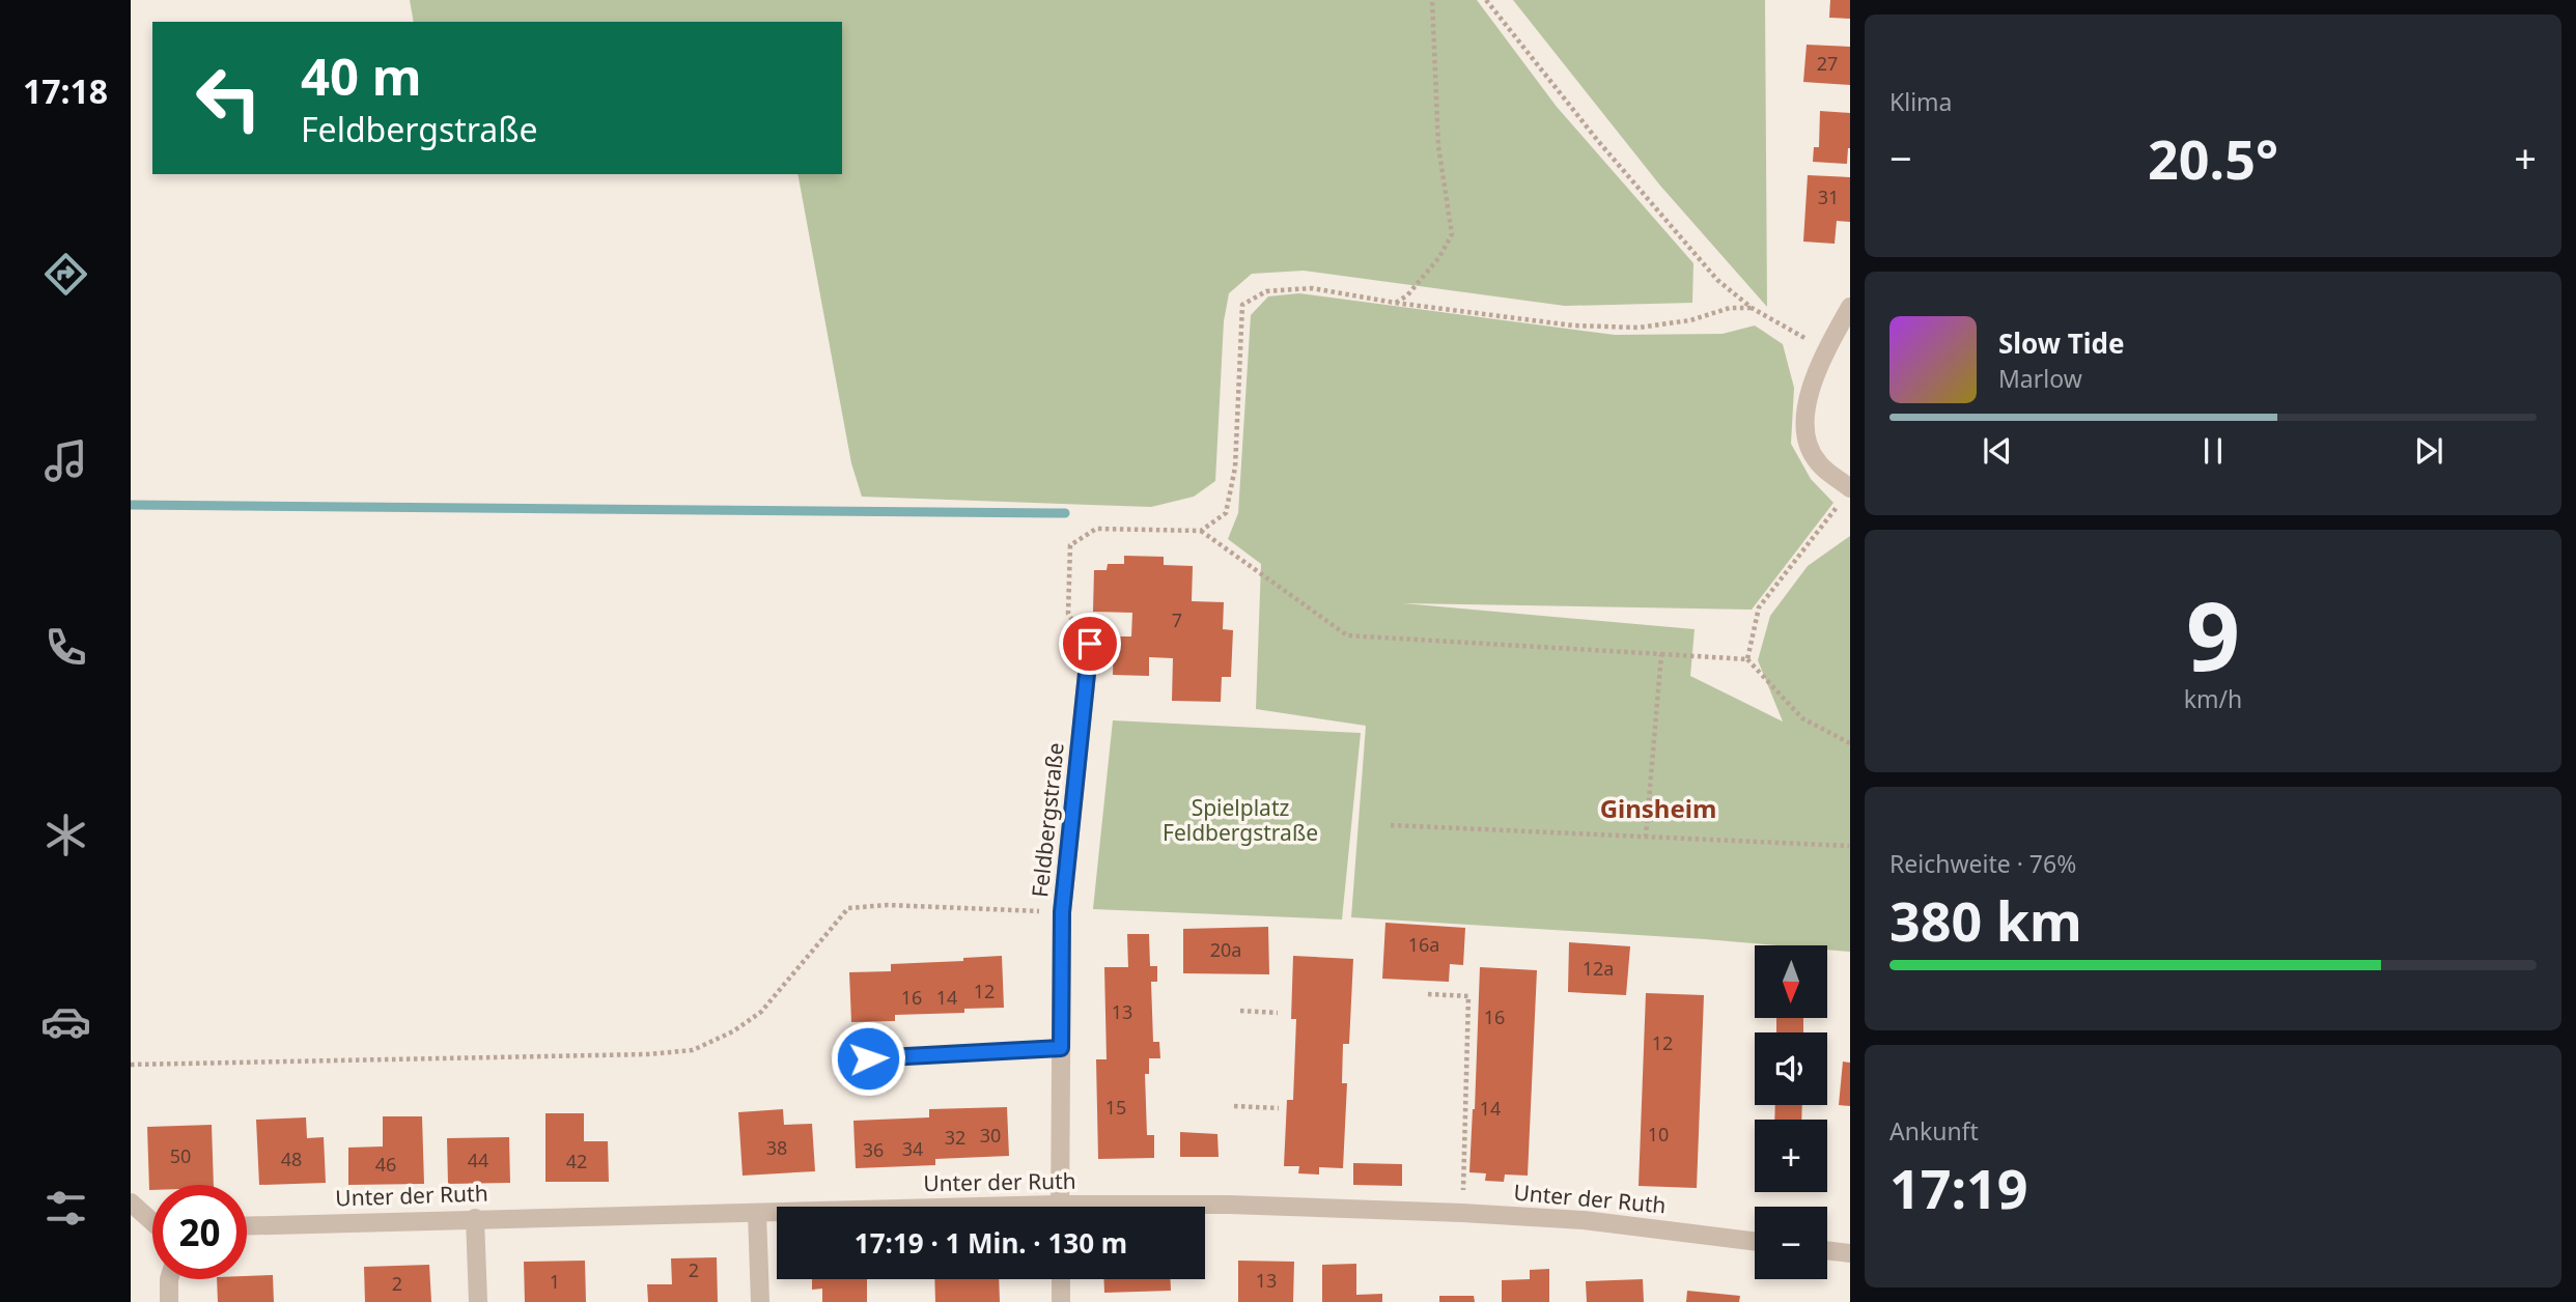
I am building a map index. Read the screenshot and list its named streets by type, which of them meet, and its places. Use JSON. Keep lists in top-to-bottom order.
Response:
{
  "streets": {
    "street": ["Feldbergstraße", "Unter der Ruth"]
  },
  "districts": ["Ginsheim"],
  "parks": ["Spielplatz Feldbergstraße"],
  "house_numbers": [
    "27",
    "31",
    "7",
    "16a",
    "20a",
    "12a",
    "12",
    "16",
    "14",
    "13",
    "16",
    "12",
    "15",
    "14",
    "10",
    "30",
    "32",
    "38",
    "34",
    "36",
    "50",
    "48",
    "44",
    "42",
    "46",
    "2",
    "13",
    "1",
    "2"
  ],
  "north": "bottom",
  "page": {
    "tabs": "17:18",
    "tile": [
      "Klima",
      ["9", "km/h"],
      ["Reichweite · 76%", "380 km"],
      ["Ankunft", "17:19"]
    ],
    "turn": ["40 m", "Feldbergstraße"],
    "heat": ["−", "20.5°", "+"],
    "song": ["Slow Tide", "Marlow"],
    "map_buttons": ["+", "−"],
    "limit": "20",
    "trip": "17:19 · 1 Min. · 130 m"
  }
}
